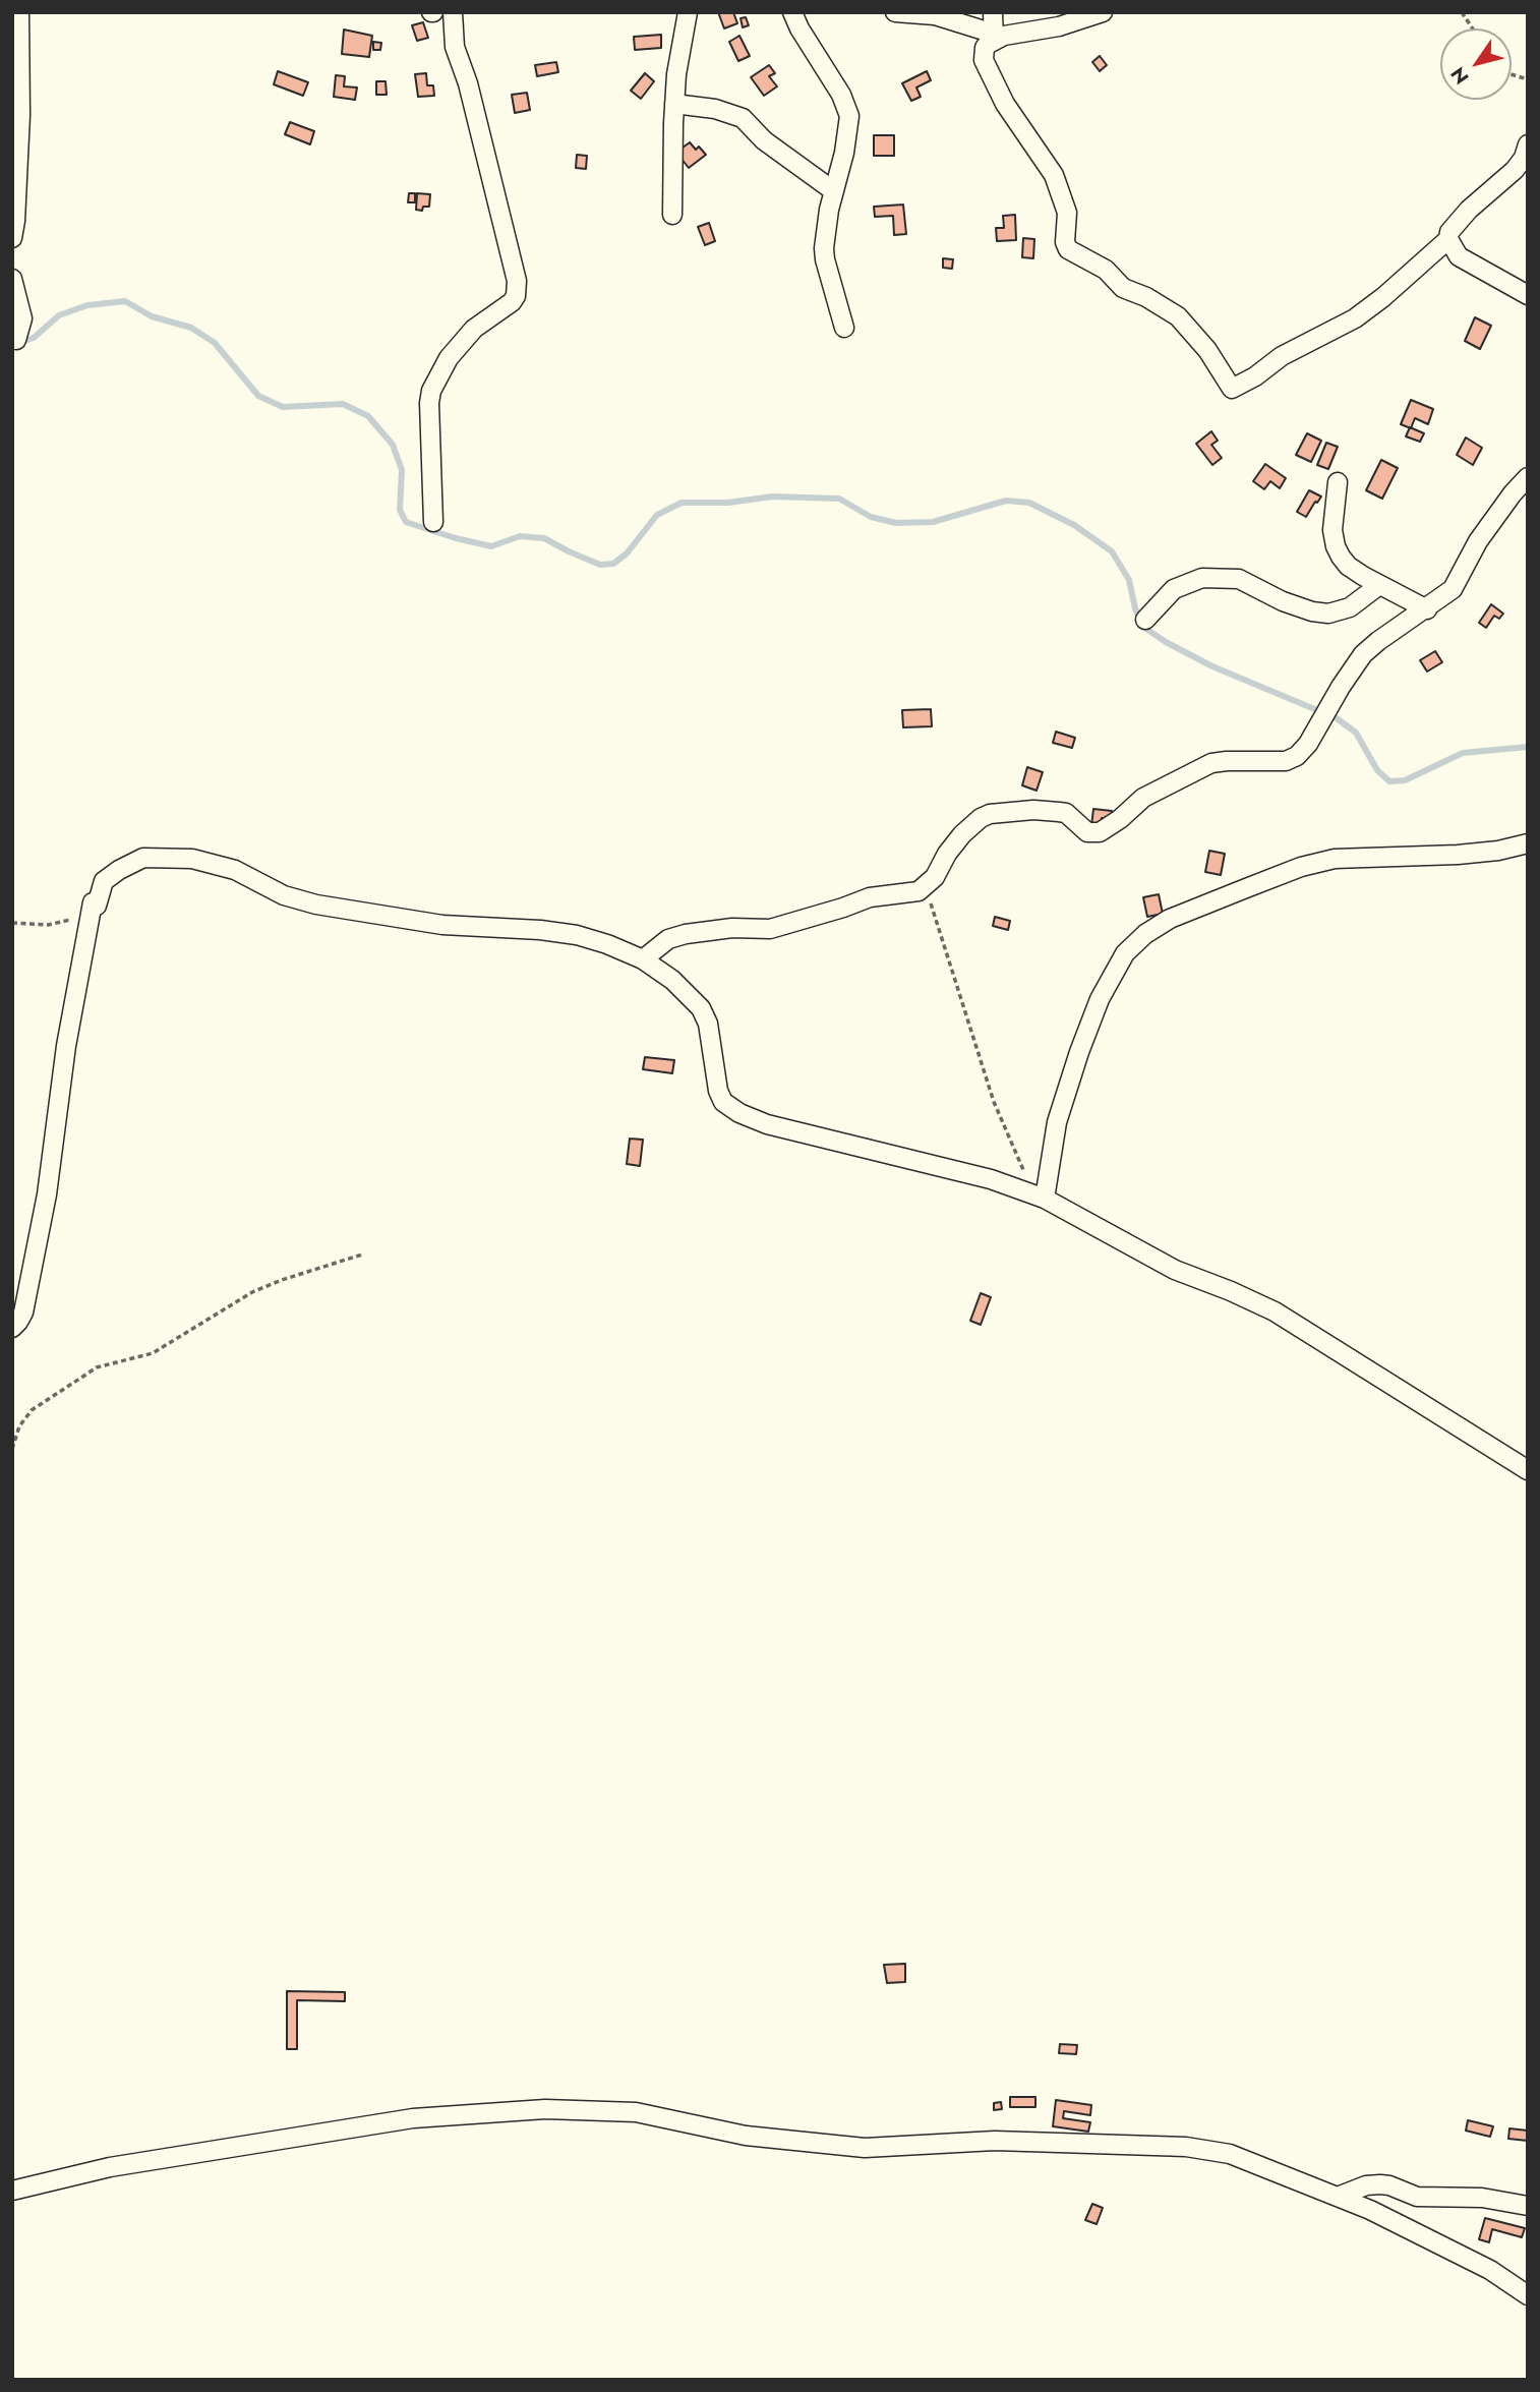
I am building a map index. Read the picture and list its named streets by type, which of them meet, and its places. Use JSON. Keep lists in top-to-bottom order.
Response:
{
  "north": "bottom left"
}
